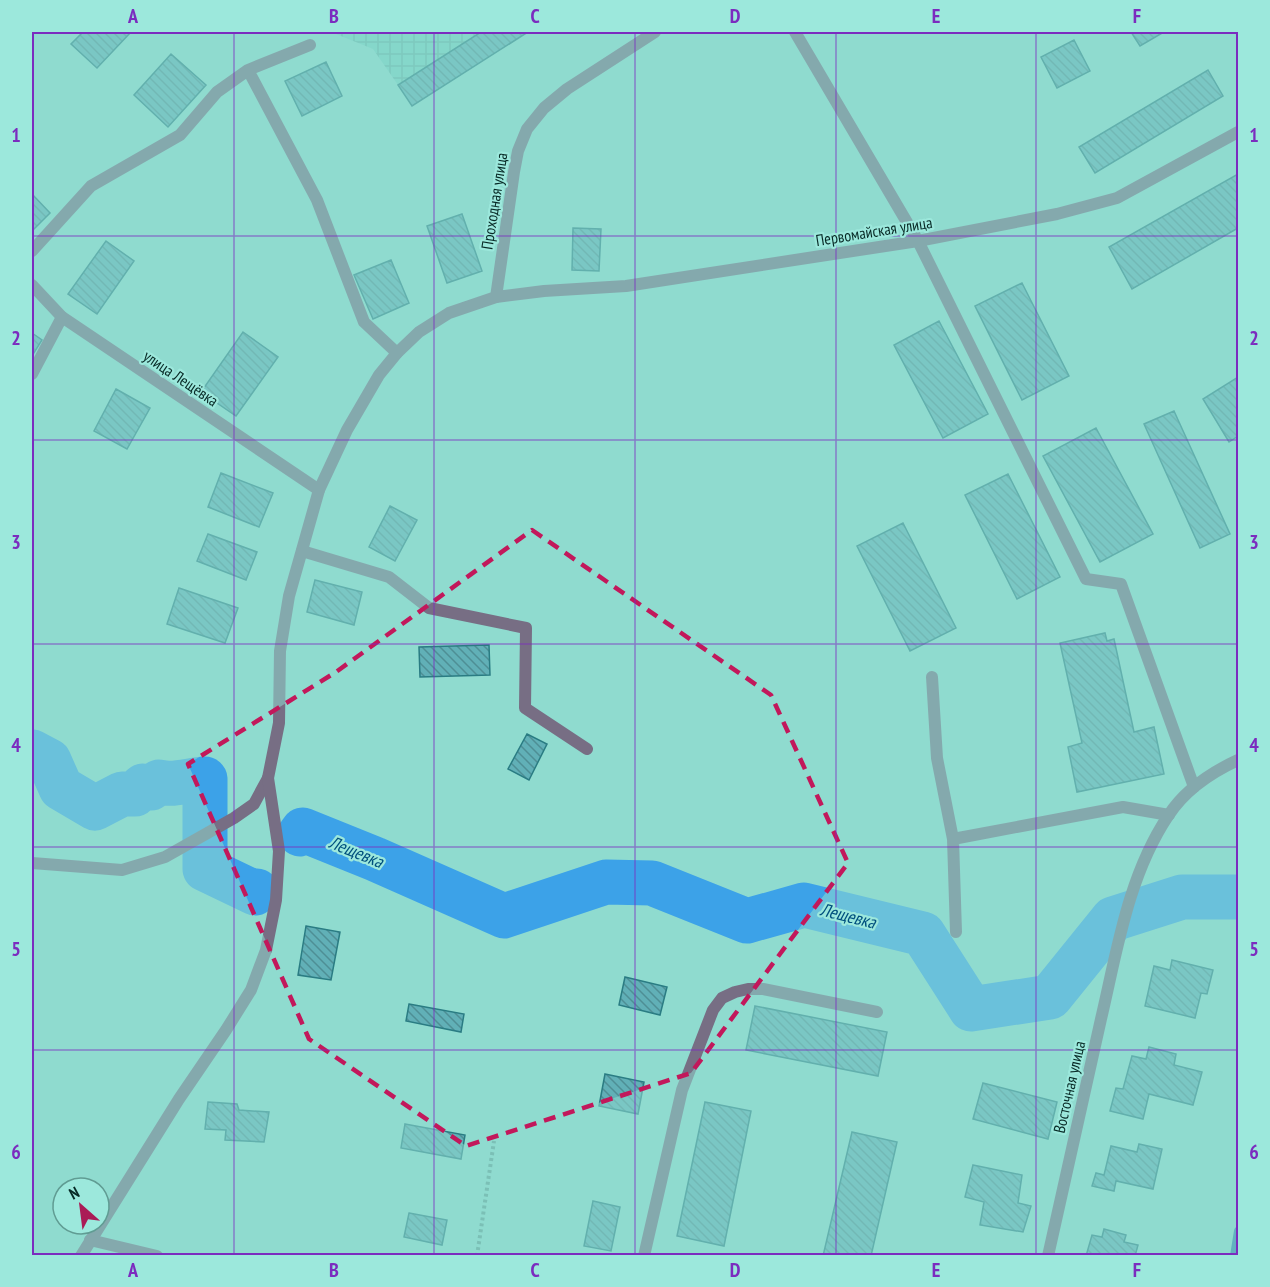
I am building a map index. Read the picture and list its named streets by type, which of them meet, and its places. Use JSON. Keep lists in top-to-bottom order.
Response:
{
  "streets": {
    "street": [
      "Проходная улица",
      "Первомайская улица",
      "улица Лещёвка",
      "Восточная улица"
    ]
  },
  "crossings": [
    ["Проходная улица", "Первомайская улица"],
    ["Первомайская улица", "улица Лещёвка"]
  ],
  "water": ["Лещевка"],
  "north": "top left",
  "grid": {
    "columns": [
      "A",
      "B",
      "C",
      "D",
      "E",
      "F"
    ],
    "rows": [
      "1",
      "2",
      "3",
      "4",
      "5",
      "6"
    ]
  }
}
